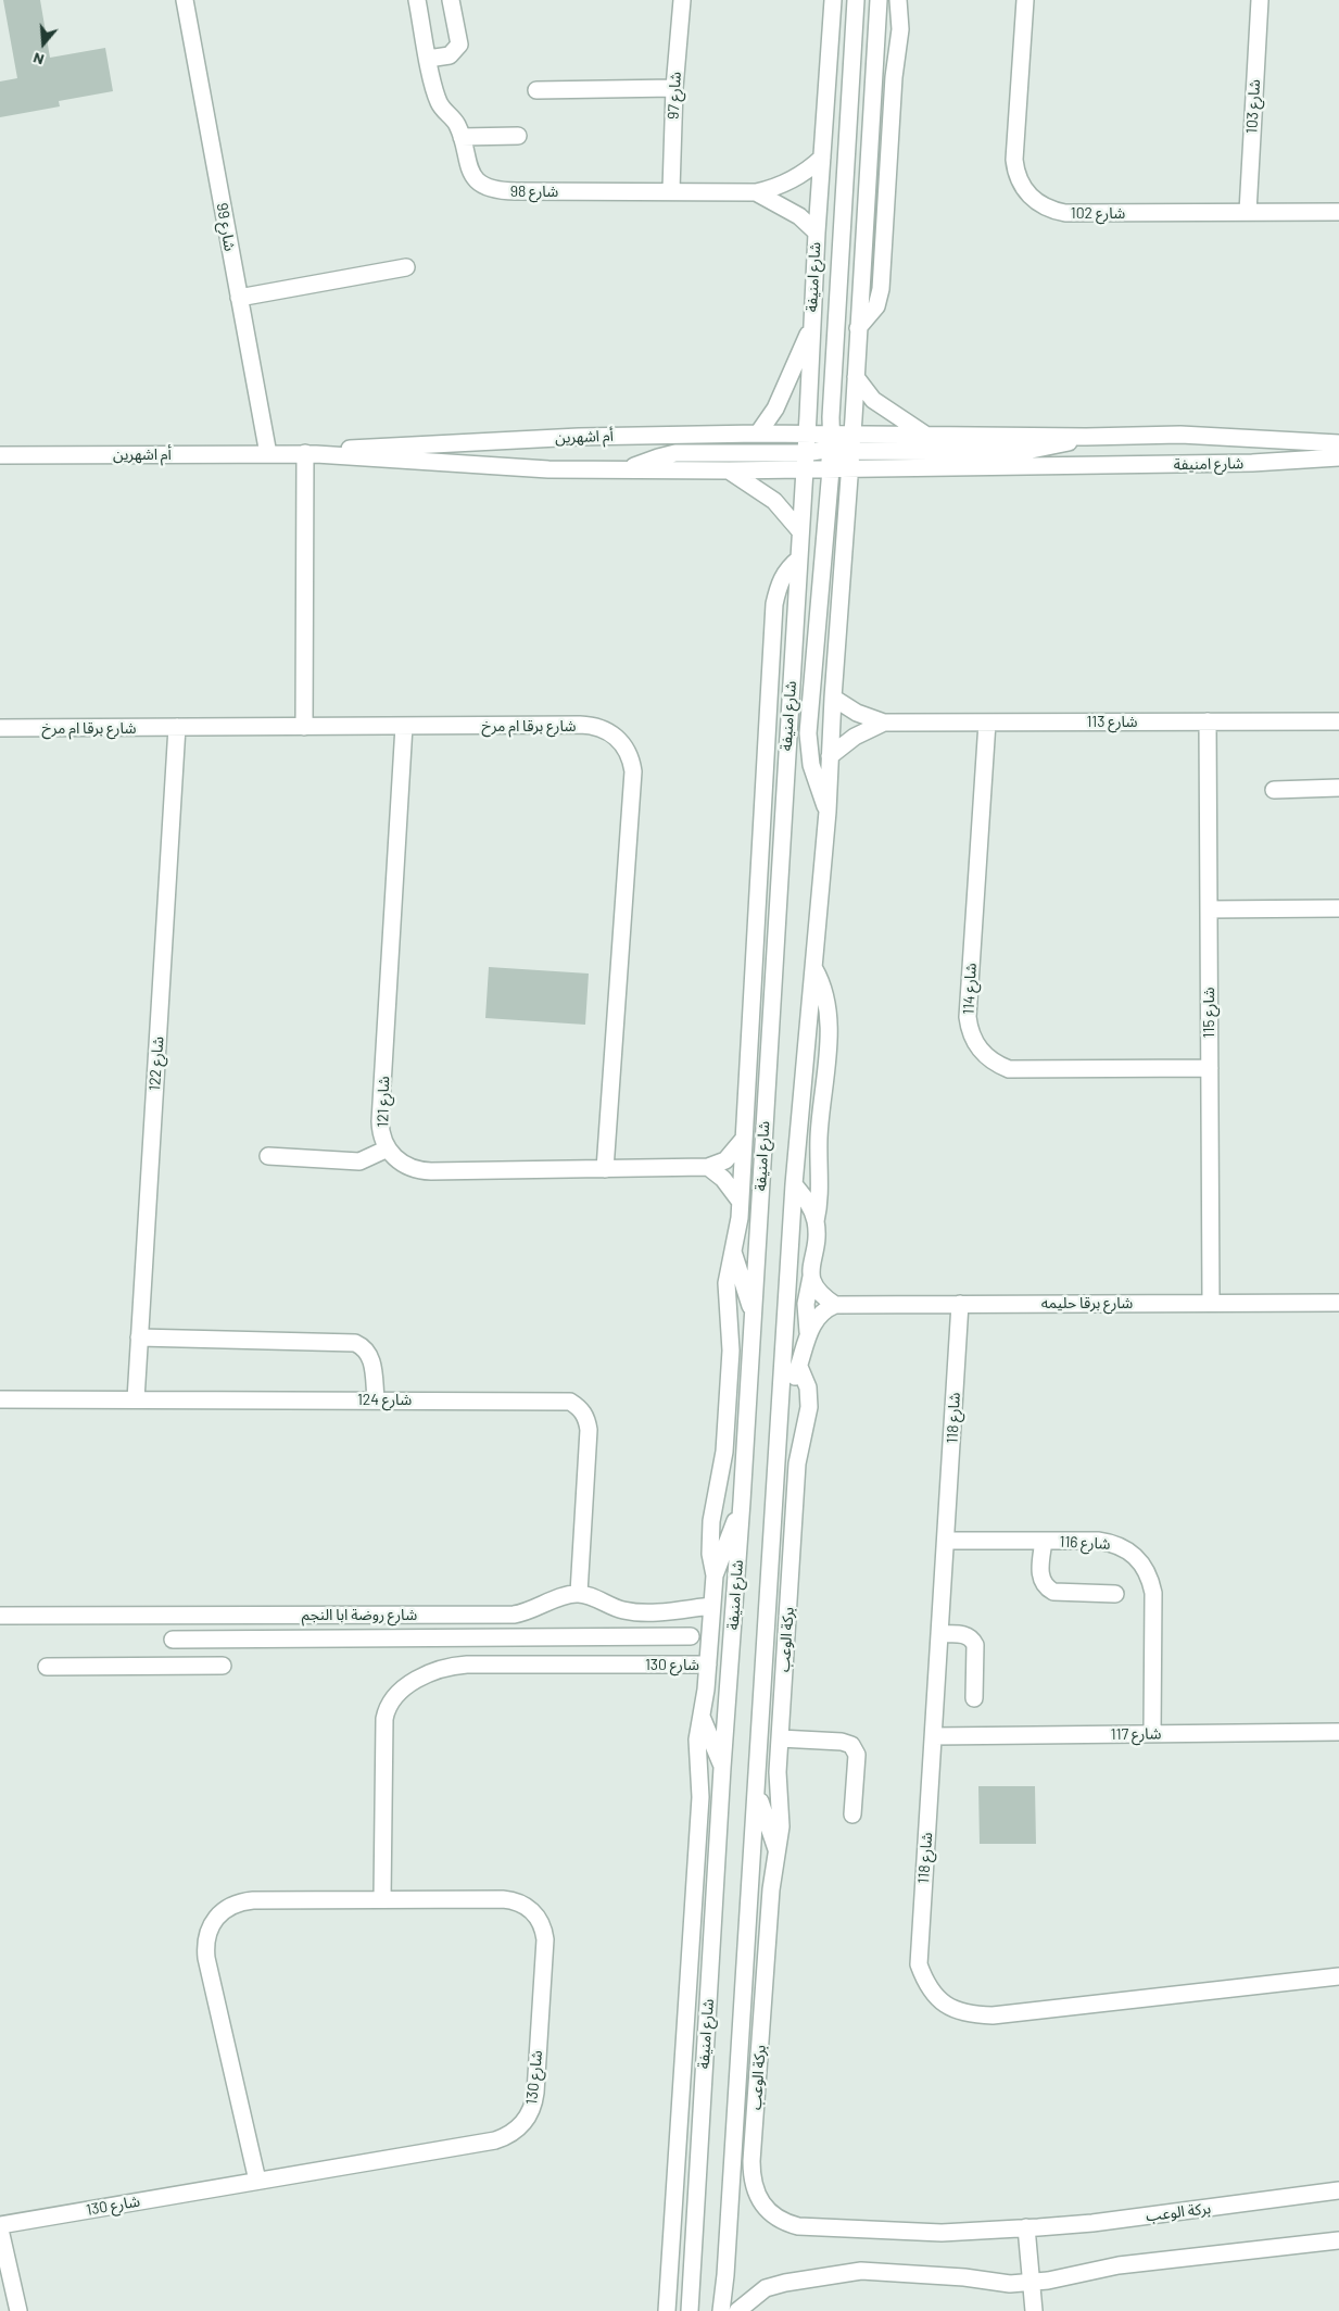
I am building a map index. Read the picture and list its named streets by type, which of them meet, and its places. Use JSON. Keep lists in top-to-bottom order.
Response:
{
  "streets": {
    "street": [
      "شارع 97",
      "شارع 103",
      "شارع 98",
      "شارع 102",
      "شارع 99",
      "شارع امنيفة",
      "أم اشهرين",
      "شارع 113",
      "شارع برقا ام مرخ",
      "شارع 114",
      "شارع 115",
      "شارع 122",
      "شارع 121",
      "شارع برقا حليمه",
      "شارع 124",
      "شارع 118",
      "شارع 116",
      "شارع روضة ابا النجم",
      "بركة الوعب",
      "شارع 130",
      "شارع 117"
    ]
  },
  "crossings": [
    ["شارع 97", "شارع 98"],
    ["شارع 103", "شارع 102"],
    ["شارع 98", "شارع امنيفة"],
    ["شارع 99", "أم اشهرين"],
    ["شارع امنيفة", "أم اشهرين"],
    ["شارع 113", "شارع 114"],
    ["شارع 113", "شارع 115"],
    ["شارع برقا ام مرخ", "شارع 122"],
    ["شارع برقا ام مرخ", "شارع 121"],
    ["شارع 114", "شارع 115"],
    ["شارع 115", "شارع برقا حليمه"],
    ["شارع 122", "شارع 124"],
    ["شارع برقا حليمه", "شارع 118"],
    ["شارع 124", "شارع روضة ابا النجم"],
    ["شارع 118", "شارع 116"],
    ["شارع 118", "شارع 117"],
    ["شارع 116", "شارع 117"]
  ],
  "north": "bottom"
}
